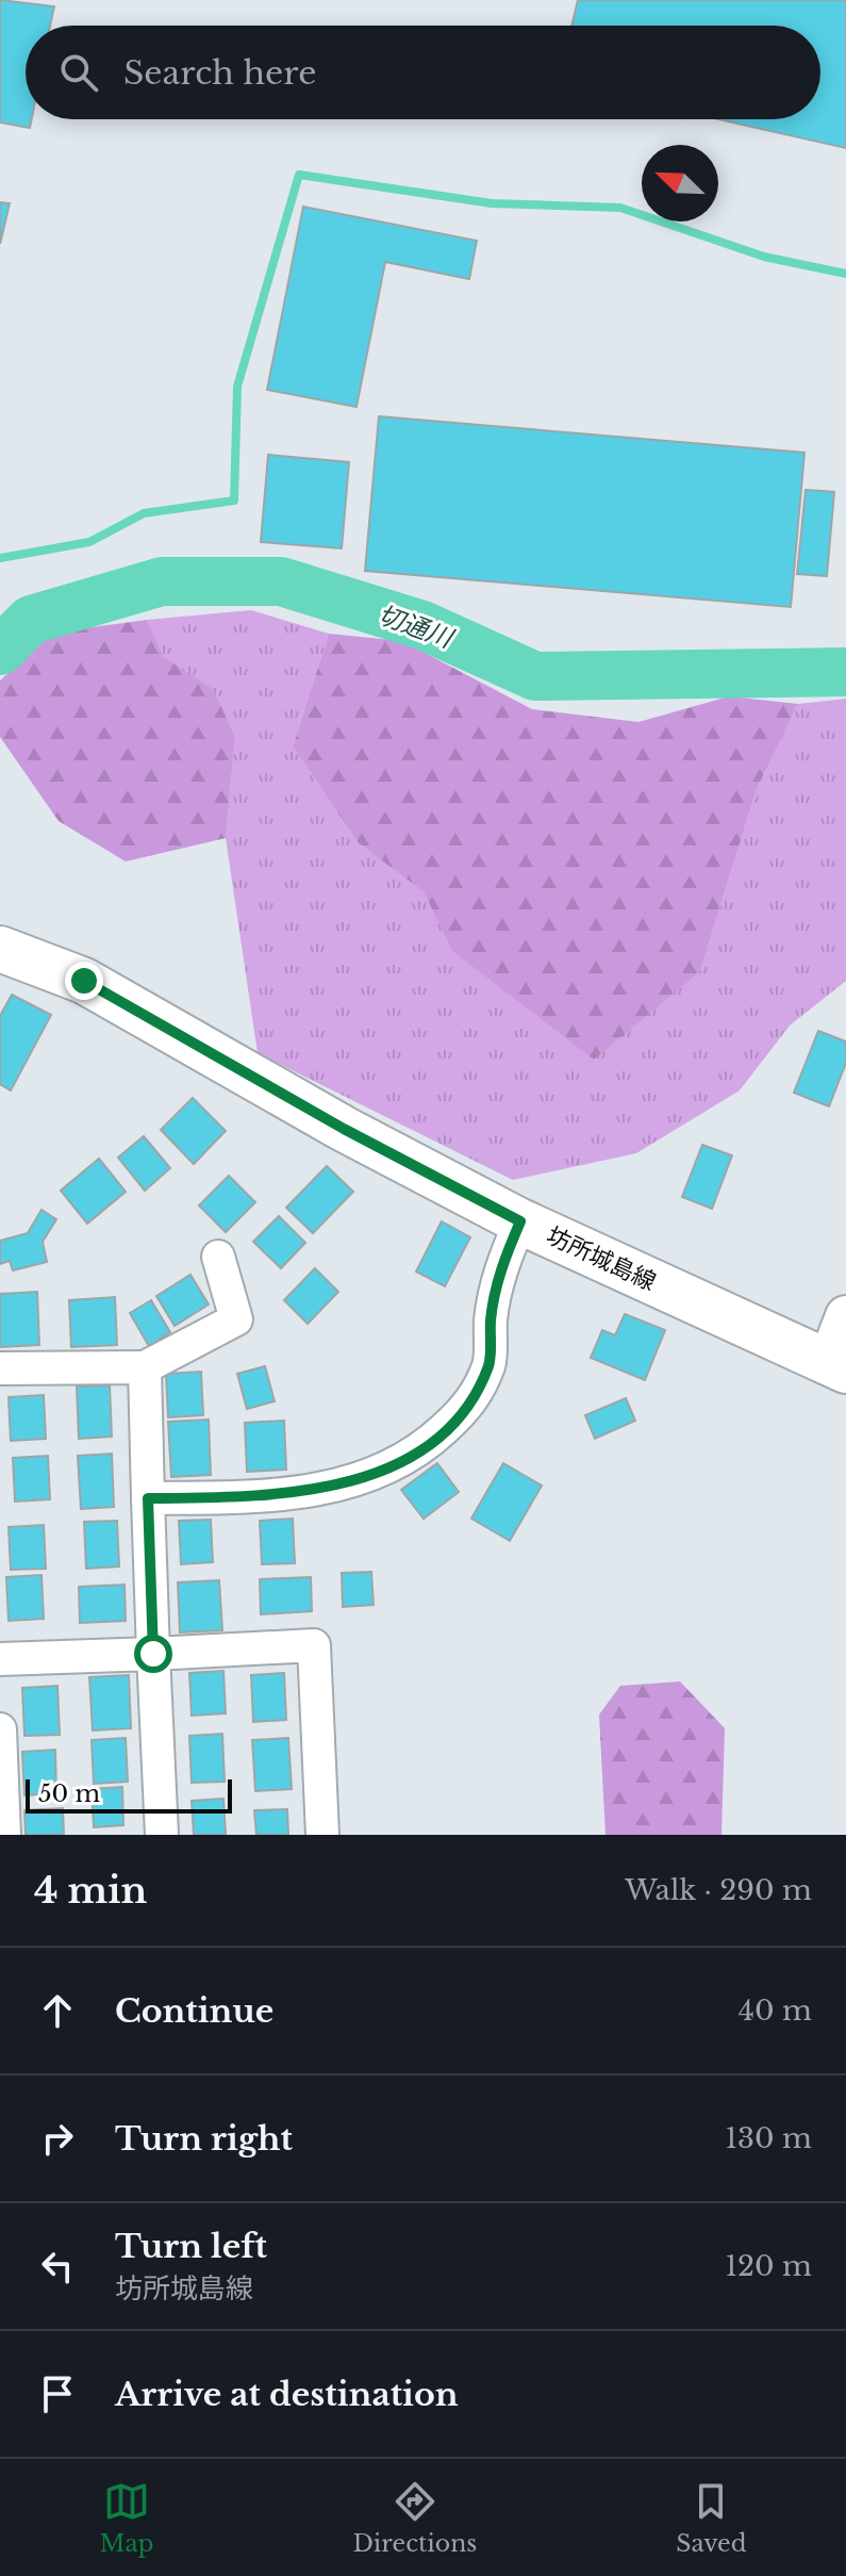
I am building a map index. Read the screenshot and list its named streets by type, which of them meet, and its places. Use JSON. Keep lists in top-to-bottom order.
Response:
{
  "streets": {
    "main road": ["坊所城島線"]
  },
  "water": ["切通川"],
  "scale_bar": "50 m",
  "north": "top left",
  "page": {
    "search": "Search here",
    "scale": "50 m",
    "heading": ["4 min", "Walk · 290 m"],
    "list": [
      ["Continue", "40 m"],
      ["Turn right", "130 m"],
      ["Turn left", "坊所城島線", "120 m"],
      "Arrive at destination"
    ],
    "nav": ["Map", "Directions", "Saved"]
  }
}
